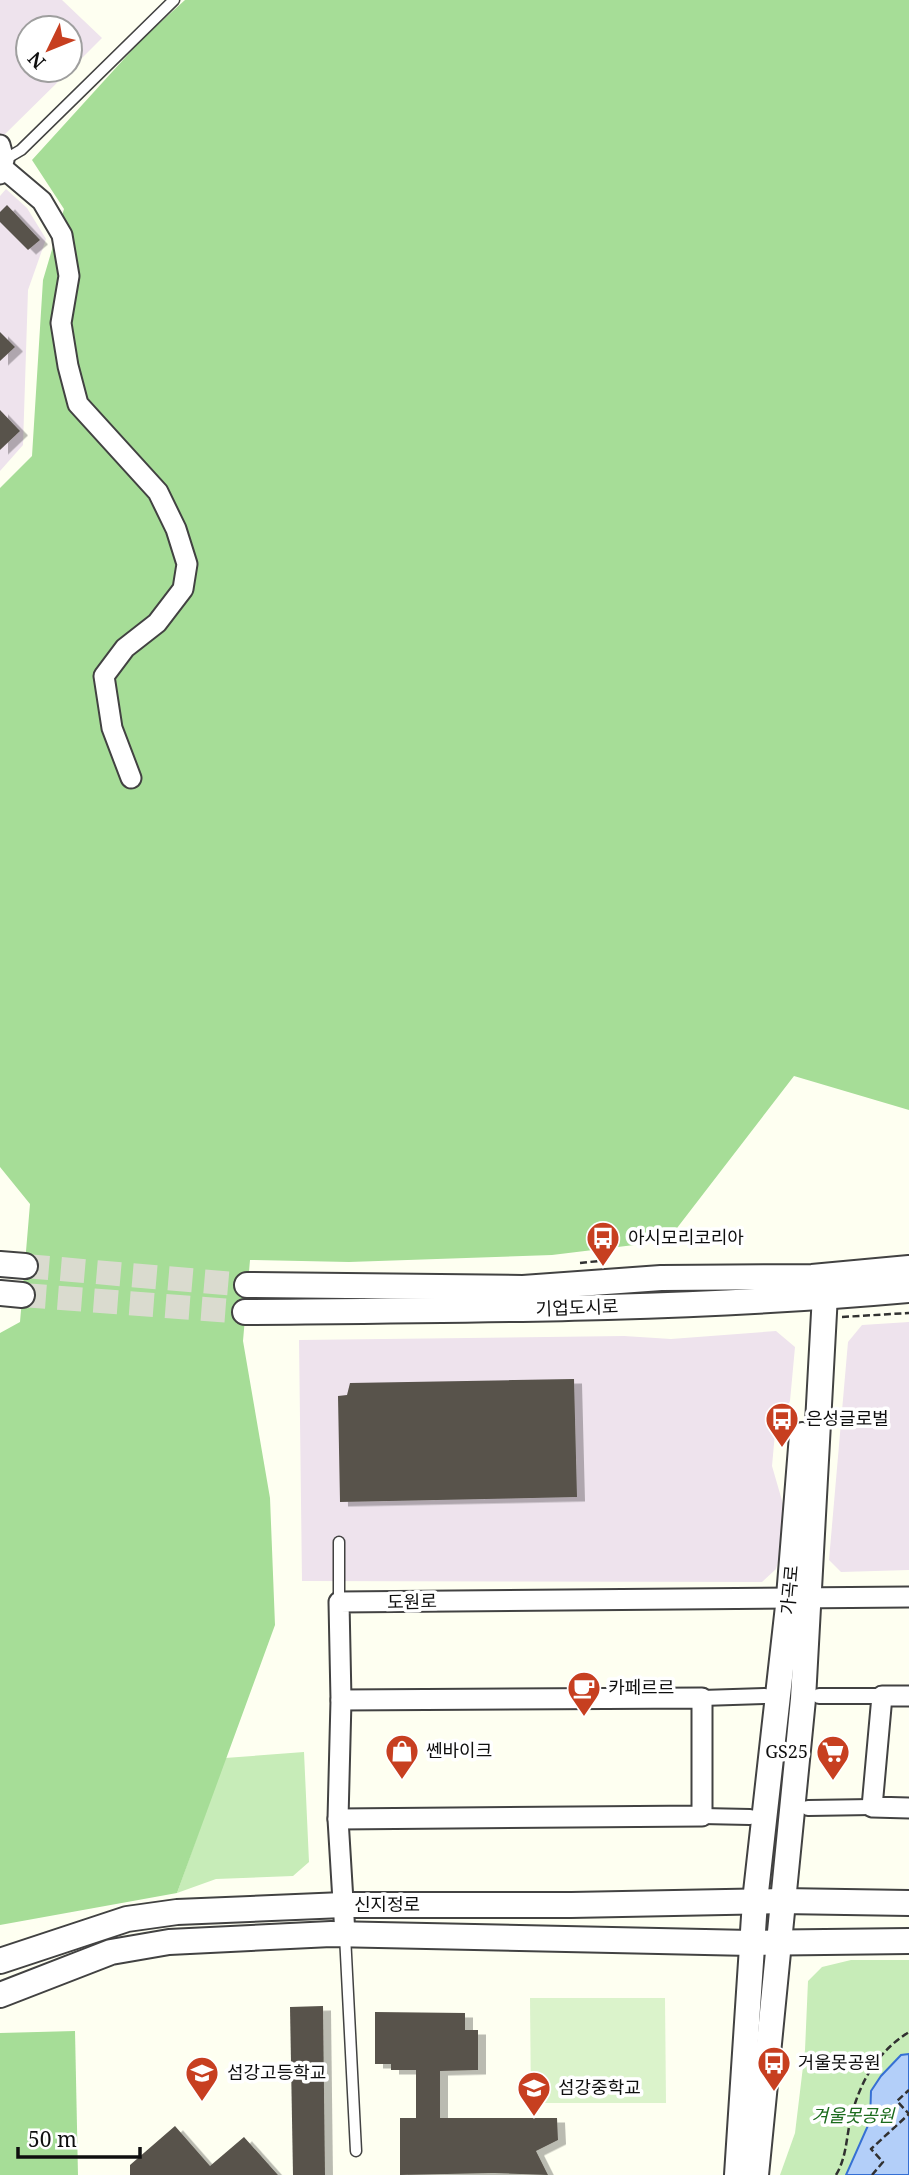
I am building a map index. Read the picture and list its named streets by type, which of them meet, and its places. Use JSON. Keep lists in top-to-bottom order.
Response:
{
  "streets": {
    "street": [
      "기업도시로",
      "가곡로",
      "도원로",
      "신지정로"
    ]
  },
  "crossings": [
    ["기업도시로", "가곡로"],
    ["가곡로", "도원로"],
    ["가곡로", "신지정로"]
  ],
  "parks": ["겨울못공원"],
  "places": {
    "bus stop": ["아시모리코리아", "은성글로벌", "거울못공원"],
    "cafe": ["카페르르"],
    "shop": ["쎈바이크"],
    "supermarket": ["GS25"],
    "school or university": ["섬강고등학교", "섬강중학교"]
  },
  "scale_bar": "50 m",
  "north": "bottom left"
}
